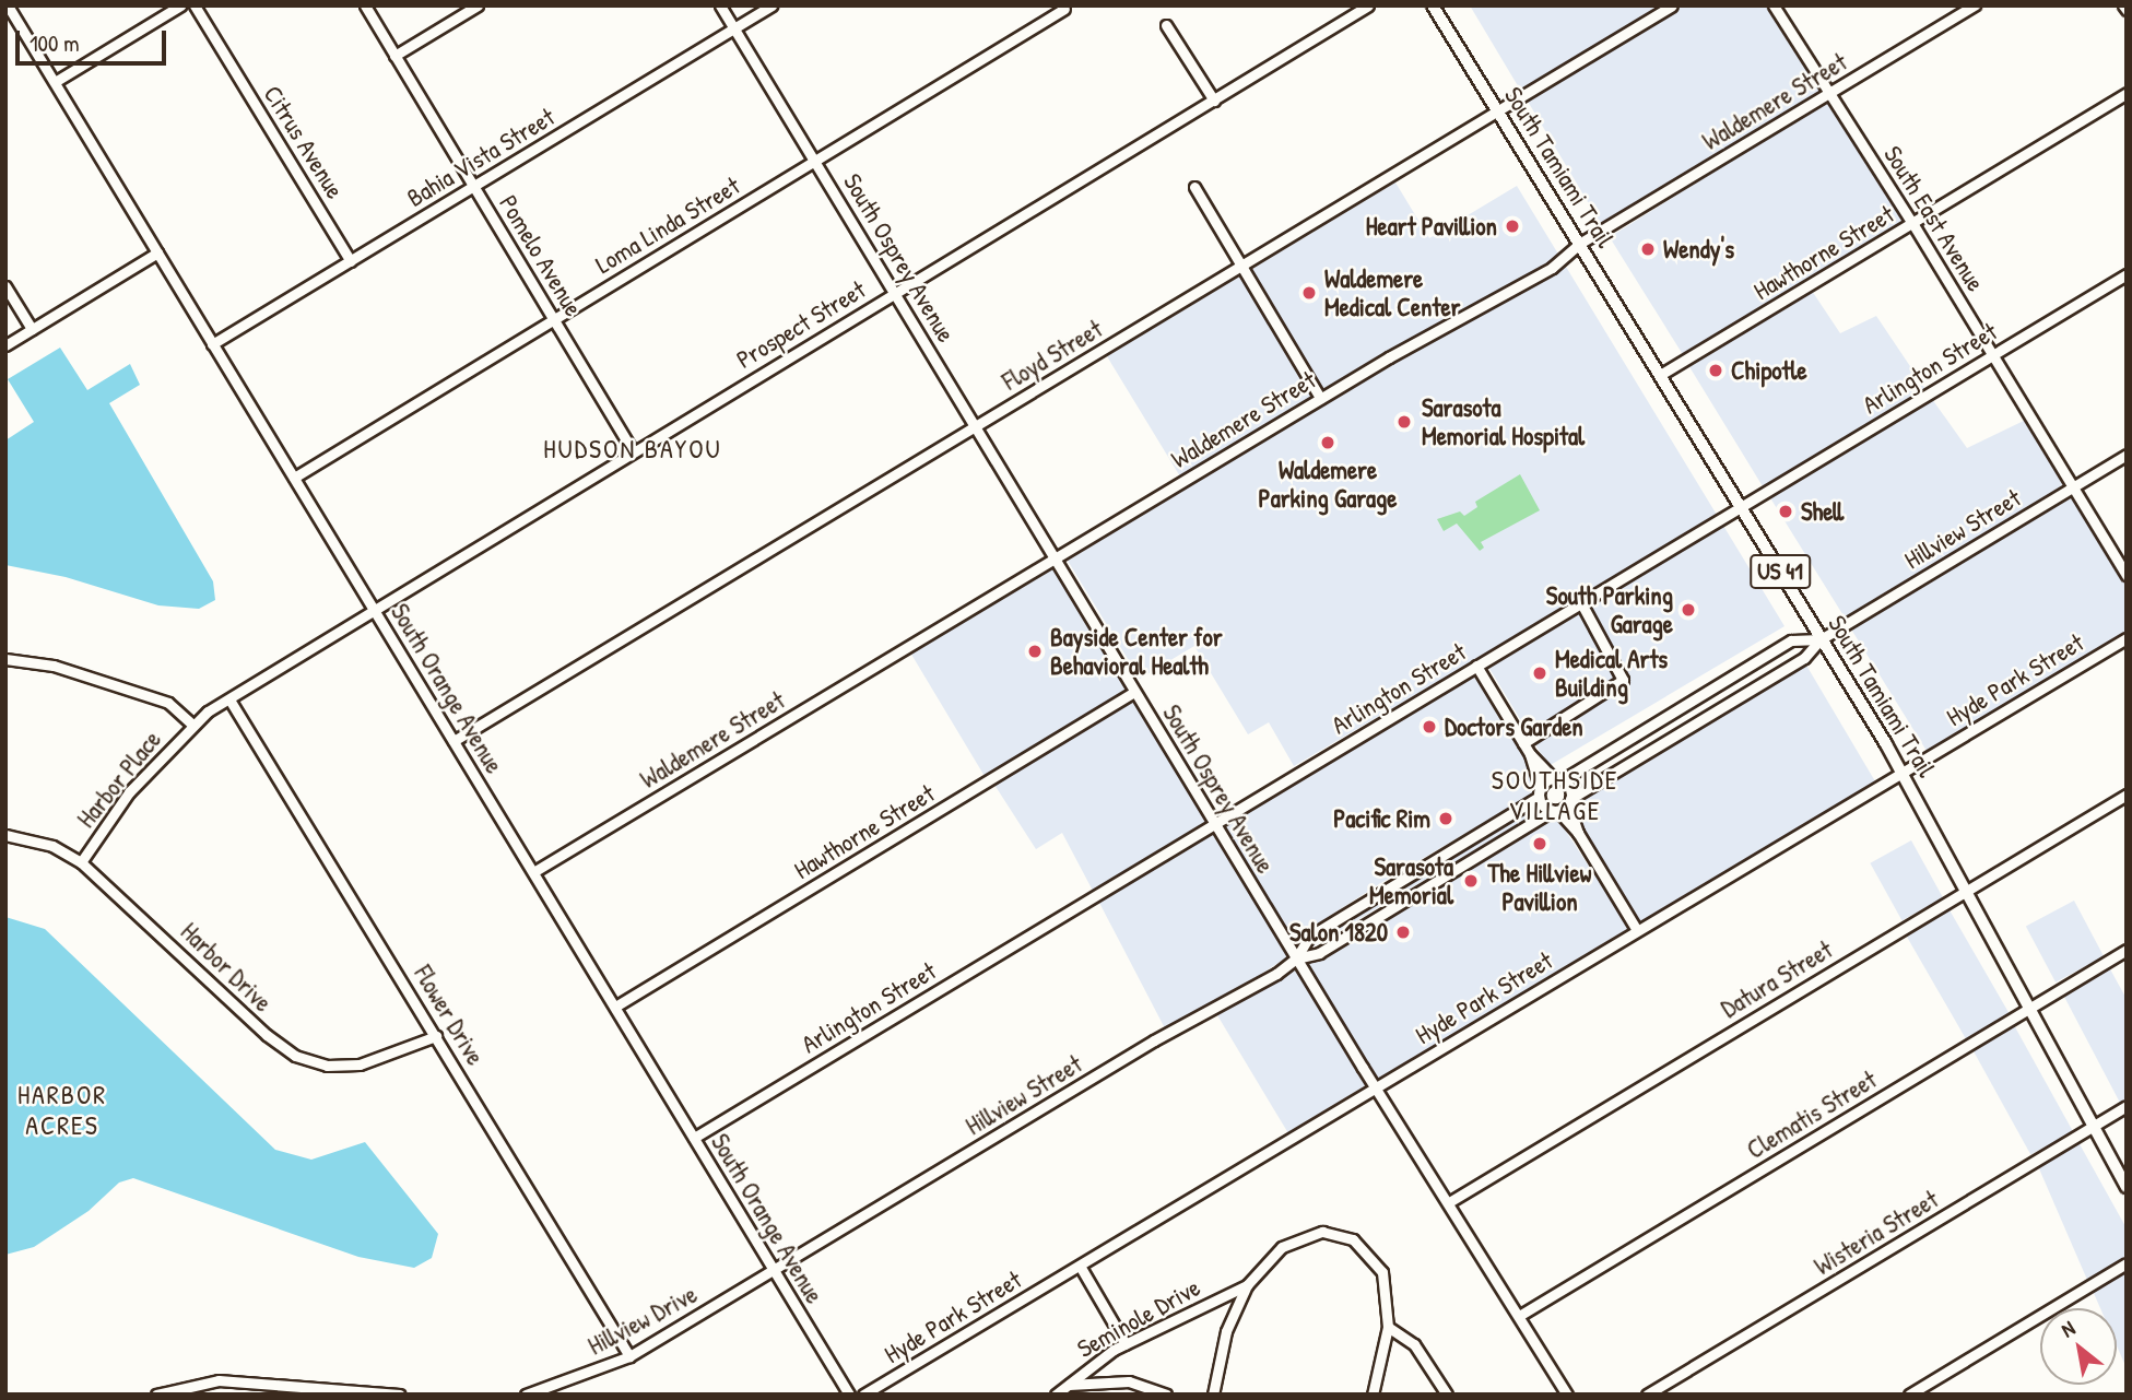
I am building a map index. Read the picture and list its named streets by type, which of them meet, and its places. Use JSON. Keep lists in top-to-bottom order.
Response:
{
  "streets": {
    "main road": ["South Tamiami Trail", "US 41"],
    "street": [
      "Waldemere Street",
      "Citrus Avenue",
      "Bahia Vista Street",
      "South East Avenue",
      "Loma Linda Street",
      "Hawthorne Street",
      "Pomelo Avenue",
      "South Osprey Avenue",
      "Prospect Street",
      "Floyd Street",
      "Arlington Street",
      "Hillview Street",
      "Hyde Park Street",
      "South Orange Avenue",
      "Harbor Place",
      "Harbor Drive",
      "Datura Street",
      "Flower Drive",
      "Clematis Street",
      "Wisteria Street",
      "Seminole Drive",
      "Hillview Drive"
    ]
  },
  "crossings": [
    ["Waldemere Street", "South Tamiami Trail"],
    ["Waldemere Street", "South East Avenue"],
    ["Waldemere Street", "South Osprey Avenue"],
    ["Waldemere Street", "South Orange Avenue"],
    ["Citrus Avenue", "Bahia Vista Street"],
    ["Bahia Vista Street", "Pomelo Avenue"],
    ["Bahia Vista Street", "South Osprey Avenue"],
    ["Bahia Vista Street", "South Orange Avenue"],
    ["South Tamiami Trail", "Hawthorne Street"],
    ["South Tamiami Trail", "Floyd Street"],
    ["South Tamiami Trail", "Arlington Street"],
    ["South Tamiami Trail", "Hillview Street"],
    ["South Tamiami Trail", "Hyde Park Street"],
    ["South Tamiami Trail", "Datura Street"],
    ["South Tamiami Trail", "Clematis Street"],
    ["South Tamiami Trail", "Wisteria Street"],
    ["South East Avenue", "Hawthorne Street"],
    ["South East Avenue", "Arlington Street"],
    ["South East Avenue", "Hillview Street"],
    ["Loma Linda Street", "Pomelo Avenue"],
    ["Loma Linda Street", "South Osprey Avenue"],
    ["Loma Linda Street", "South Orange Avenue"],
    ["Hawthorne Street", "South Osprey Avenue"],
    ["Hawthorne Street", "South Orange Avenue"],
    ["Pomelo Avenue", "Prospect Street"],
    ["South Osprey Avenue", "Prospect Street"],
    ["South Osprey Avenue", "Floyd Street"],
    ["South Osprey Avenue", "Arlington Street"],
    ["South Osprey Avenue", "Hillview Street"],
    ["South Osprey Avenue", "Hyde Park Street"],
    ["South Osprey Avenue", "Datura Street"],
    ["South Osprey Avenue", "Clematis Street"],
    ["Prospect Street", "South Orange Avenue"],
    ["Floyd Street", "South Orange Avenue"],
    ["Arlington Street", "South Orange Avenue"],
    ["Hillview Street", "South Orange Avenue"],
    ["Hillview Street", "Hillview Drive"],
    ["South Orange Avenue", "Hillview Drive"],
    ["Harbor Place", "Harbor Drive"],
    ["Harbor Drive", "Flower Drive"],
    ["Flower Drive", "Hillview Drive"]
  ],
  "districts": ["HUDSON BAYOU", "SOUTHSIDE VILLAGE", "HARBOR ACRES"],
  "places": [
    "Heart Pavillion",
    "Wendy's",
    "Waldemere Medical Center",
    "Chipotle",
    "Sarasota Memorial Hospital",
    "Waldemere Parking Garage",
    "Shell",
    "South Parking Garage",
    "Bayside Center for Behavioral Health",
    "Medical Arts Building",
    "Doctors Garden",
    "Pacific Rim",
    "The Hillview Pavillion",
    "Sarasota Memorial",
    "Salon 1820"
  ],
  "scale_bar": "100 m",
  "north": "top left"
}
